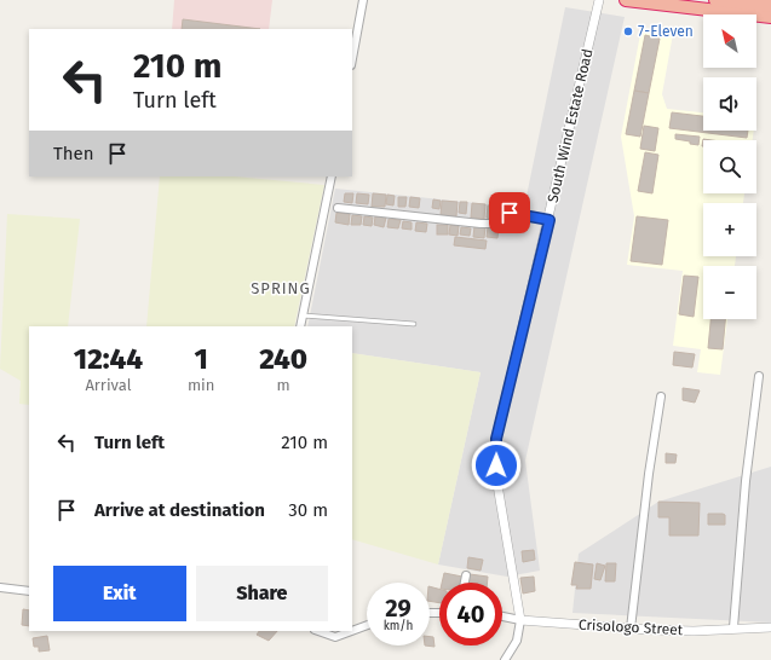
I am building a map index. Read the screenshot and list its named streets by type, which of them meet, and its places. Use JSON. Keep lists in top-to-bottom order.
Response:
{
  "streets": {
    "street": ["South Wind Estate Road", "Crisologo Street"]
  },
  "crossings": [
    ["South Wind Estate Road", "Crisologo Street"]
  ],
  "districts": ["SPRING"],
  "places": ["7-Eleven"],
  "north": "top left",
  "page": {
    "map_buttons": ["+", "−"],
    "turn": ["210 m", "Turn left"],
    "then": "Then",
    "eta": [
      "12:44",
      "Arrival",
      "1",
      "min",
      "240",
      "m"
    ],
    "list": [
      {
        "name": "Turn left",
        "value": "210 m"
      },
      {
        "name": "Arrive at destination",
        "value": "30 m"
      }
    ],
    "buttons": ["Exit", "Share"],
    "speed": "29 km/h",
    "limit": "40"
  }
}
